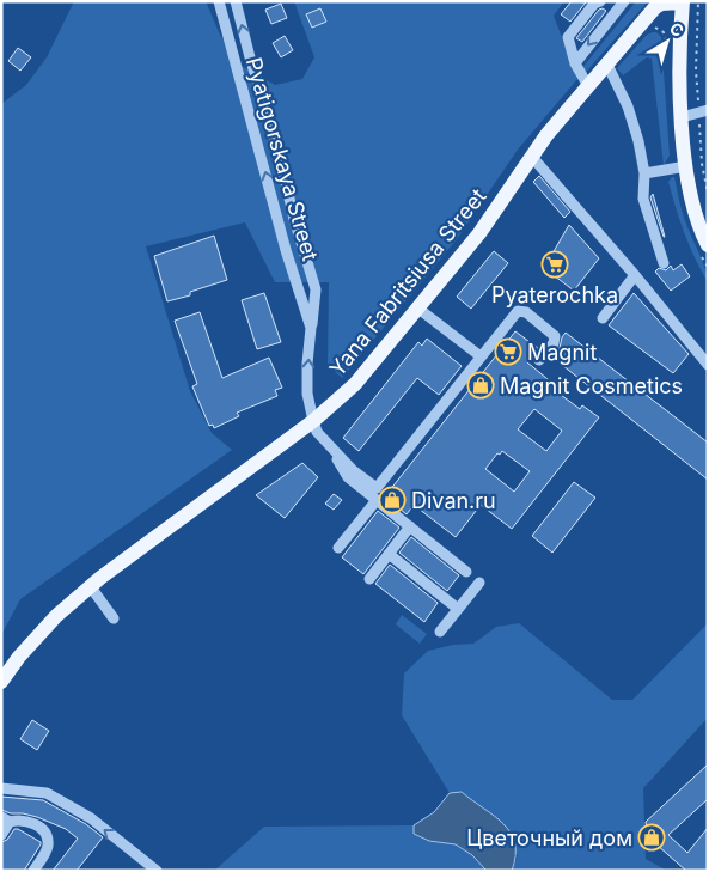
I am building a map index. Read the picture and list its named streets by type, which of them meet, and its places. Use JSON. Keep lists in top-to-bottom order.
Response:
{
  "streets": {
    "main road": ["Yana Fabritsiusa Street"],
    "street": ["Pyatigorskaya Street"]
  },
  "crossings": [
    ["Pyatigorskaya Street", "Yana Fabritsiusa Street"]
  ],
  "one_way": ["Pyatigorskaya Street"],
  "places": {
    "supermarket": ["Pyaterochka", "Magnit"],
    "shop": ["Magnit Cosmetics", "Divan.ru", "Цветочный дом"]
  },
  "north": "top right"
}
